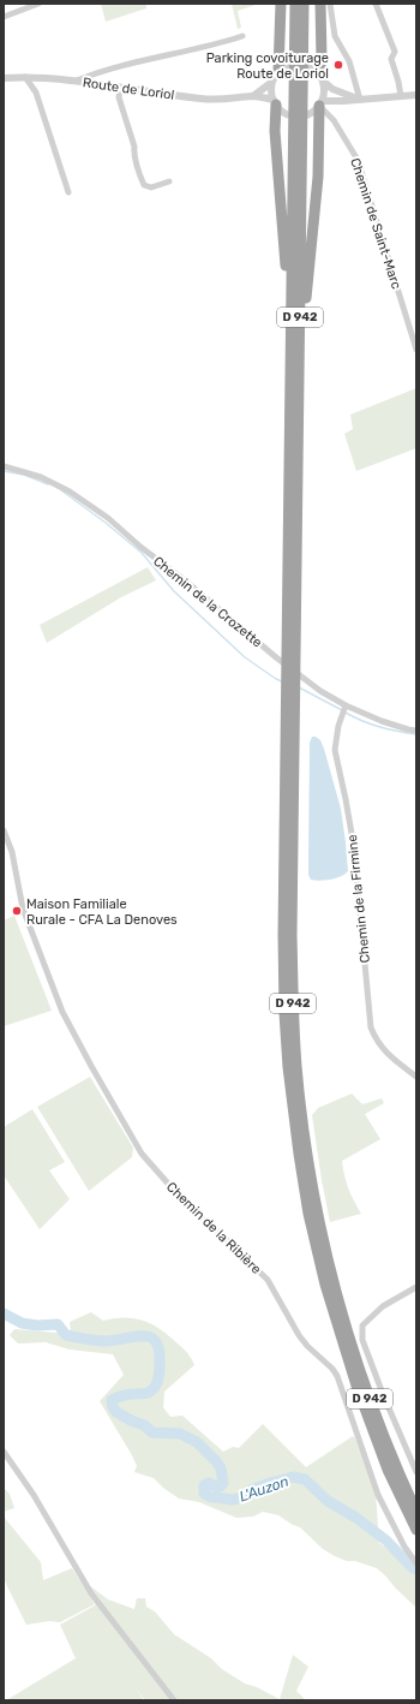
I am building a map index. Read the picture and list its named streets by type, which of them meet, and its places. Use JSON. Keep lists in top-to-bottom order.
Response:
{
  "streets": {
    "highway": ["D 942"],
    "street": [
      "Route de Loriol",
      "Chemin de Saint-Marc",
      "Chemin de la Crozette",
      "Chemin de la Firmine",
      "Chemin de la Ribière"
    ]
  },
  "crossings": [
    ["Route de Loriol", "Chemin de Saint-Marc"],
    ["Route de Loriol", "D 942"],
    ["Chemin de Saint-Marc", "D 942"],
    ["Chemin de la Crozette", "Chemin de la Firmine"]
  ],
  "water": ["L'Auzon"],
  "places": ["Parking covoiturage Route de Loriol", "Maison Familiale Rurale - CFA La Denoves"]
}
